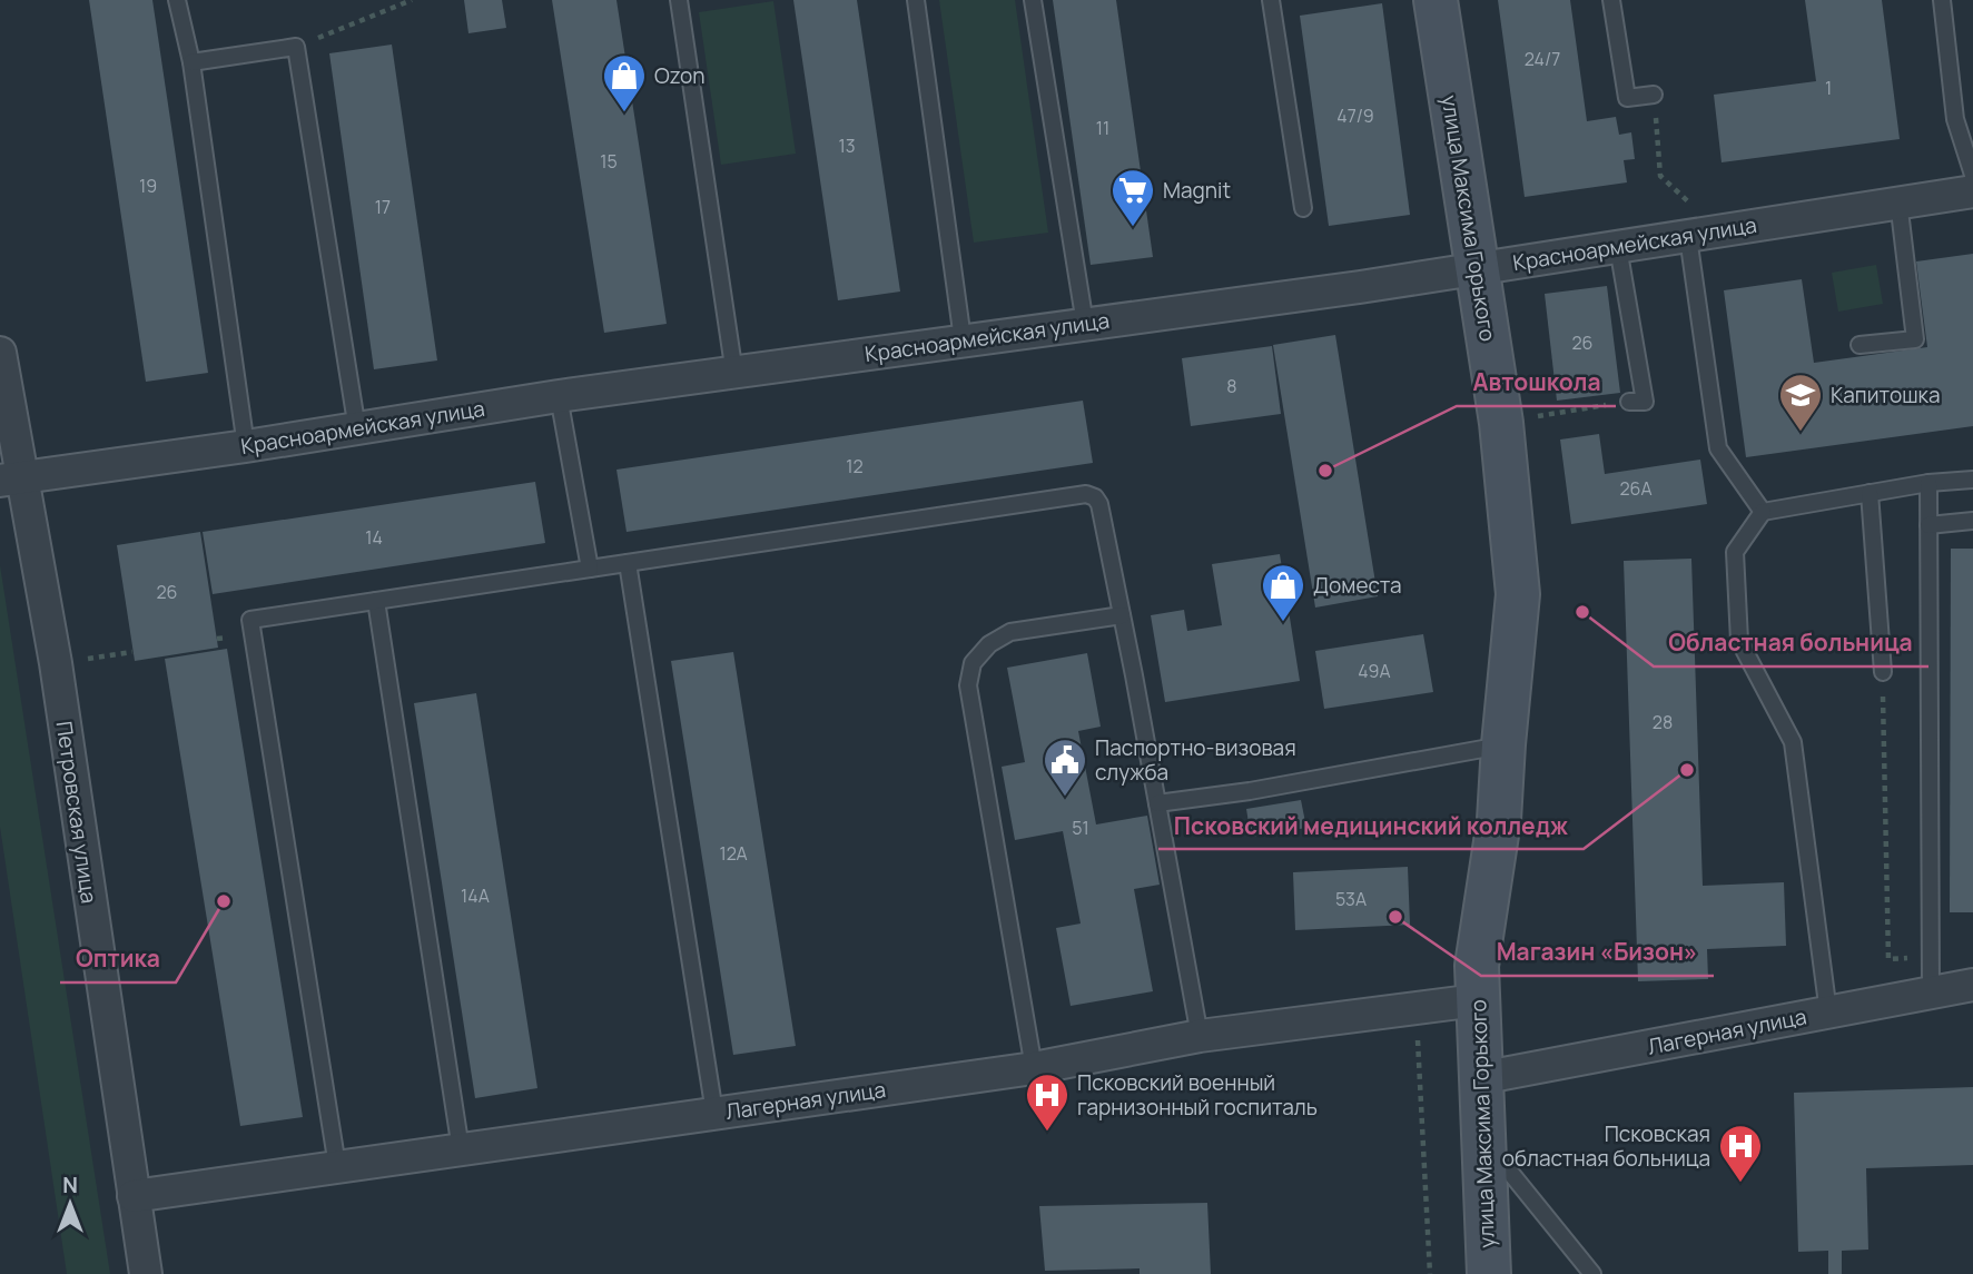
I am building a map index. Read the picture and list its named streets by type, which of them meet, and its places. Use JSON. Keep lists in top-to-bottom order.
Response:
{
  "streets": {
    "main road": ["улица Максима Горького"],
    "street": ["Красноармейская улица", "Петровская улица", "Лагерная улица"]
  },
  "crossings": [
    ["улица Максима Горького", "Красноармейская улица"],
    ["улица Максима Горького", "Лагерная улица"],
    ["Красноармейская улица", "Петровская улица"],
    ["Петровская улица", "Лагерная улица"]
  ],
  "places": {
    "shop": ["Ozon", "Доместа"],
    "supermarket": ["Magnit"],
    "school or university": ["Капитошка"],
    "other": [
      "Автошкола",
      "Областная больница",
      "Псковский медицинский колледж",
      "Оптика",
      "Магазин «Бизон»"
    ],
    "public building": ["Паспортно-визовая служба"],
    "hospital": ["Псковский военный гарнизонный госпиталь", "Псковская областная больница"]
  },
  "house_numbers": [
    "24/7",
    "1",
    "47/9",
    "11",
    "13",
    "15",
    "19",
    "17",
    "26",
    "8",
    "12",
    "26А",
    "14",
    "26",
    "49А",
    "28",
    "51",
    "12А",
    "14А",
    "53А"
  ],
  "north": "top"
}
